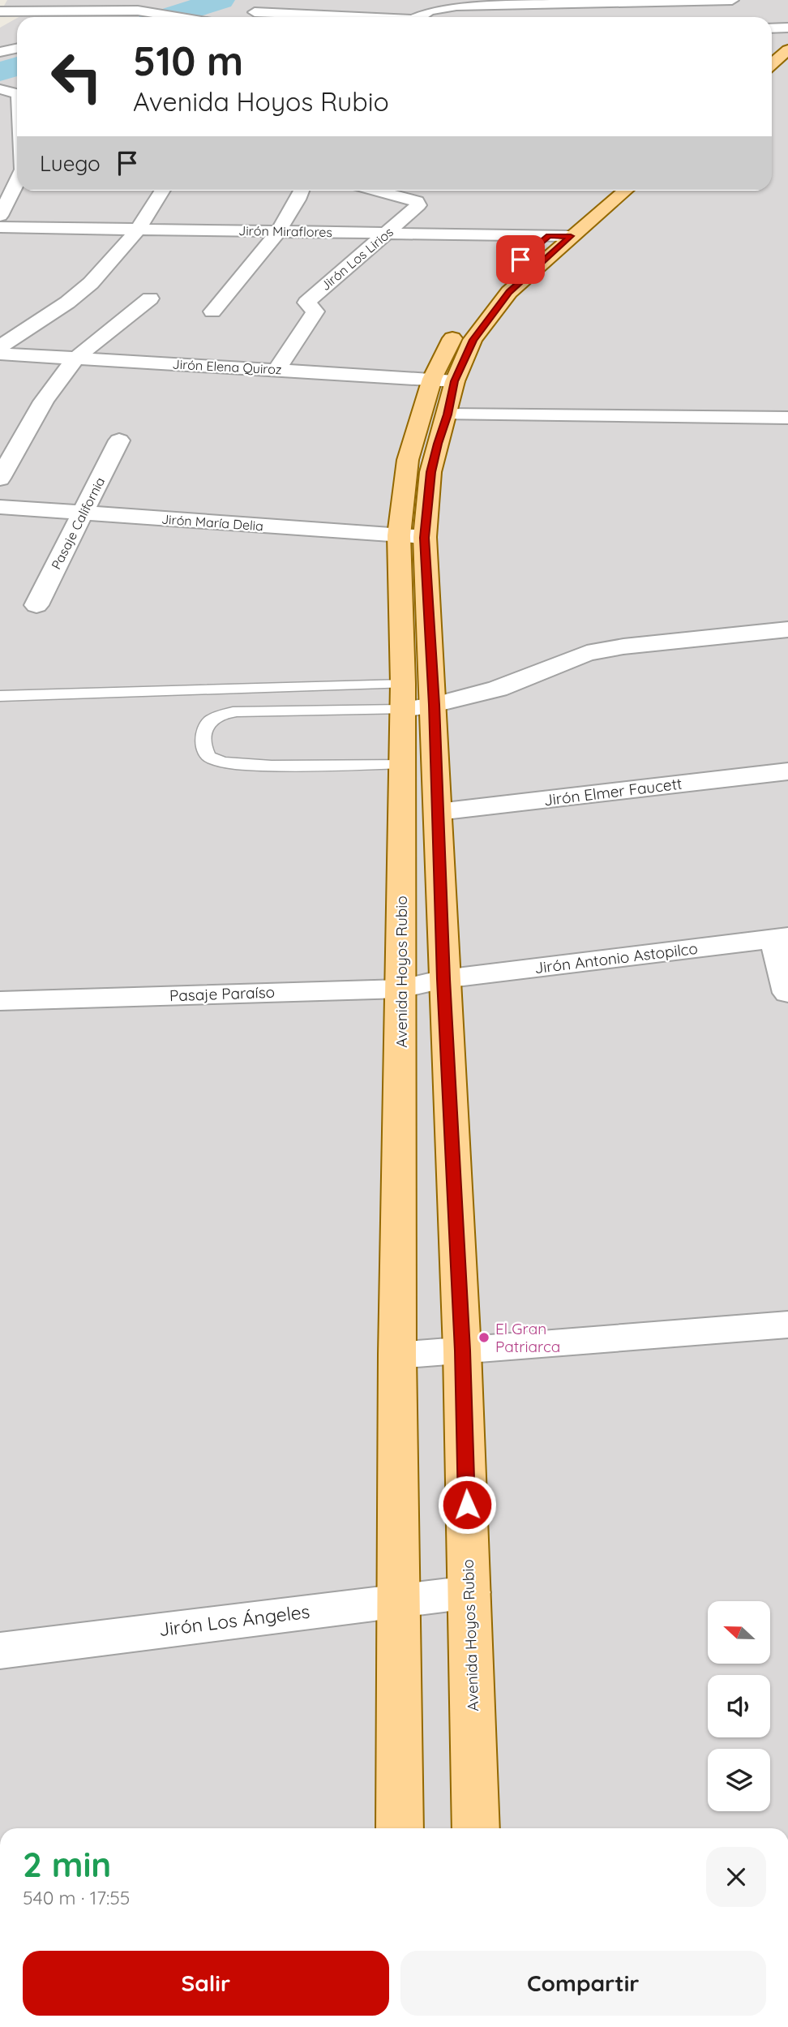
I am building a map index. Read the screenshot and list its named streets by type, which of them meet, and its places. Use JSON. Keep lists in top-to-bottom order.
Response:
{
  "streets": {
    "main road": ["Avenida Hoyos Rubio"],
    "street": [
      "Jirón Miraflores",
      "Jirón Los Lirios",
      "Jirón Elena Quiroz",
      "Jirón María Delia",
      "Pasaje California",
      "Jirón Elmer Faucett",
      "Jirón Antonio Astopilco",
      "Pasaje Paraíso",
      "Jirón Los Ángeles"
    ]
  },
  "crossings": [
    ["Jirón Miraflores", "Jirón Los Lirios"],
    ["Jirón Miraflores", "Avenida Hoyos Rubio"],
    ["Jirón Los Lirios", "Jirón Elena Quiroz"],
    ["Jirón Elena Quiroz", "Avenida Hoyos Rubio"],
    ["Jirón María Delia", "Pasaje California"],
    ["Jirón María Delia", "Avenida Hoyos Rubio"],
    ["Jirón Elmer Faucett", "Avenida Hoyos Rubio"],
    ["Jirón Antonio Astopilco", "Avenida Hoyos Rubio"],
    ["Jirón Antonio Astopilco", "Pasaje Paraíso"],
    ["Avenida Hoyos Rubio", "Pasaje Paraíso"],
    ["Avenida Hoyos Rubio", "Jirón Los Ángeles"]
  ],
  "places": ["El Gran Patriarca"],
  "north": "left",
  "page": {
    "turn": ["510 m", "Avenida Hoyos Rubio"],
    "then": "Luego",
    "heading": ["2 min", "540 m · 17:55"],
    "buttons": ["Salir", "Compartir"]
  }
}
